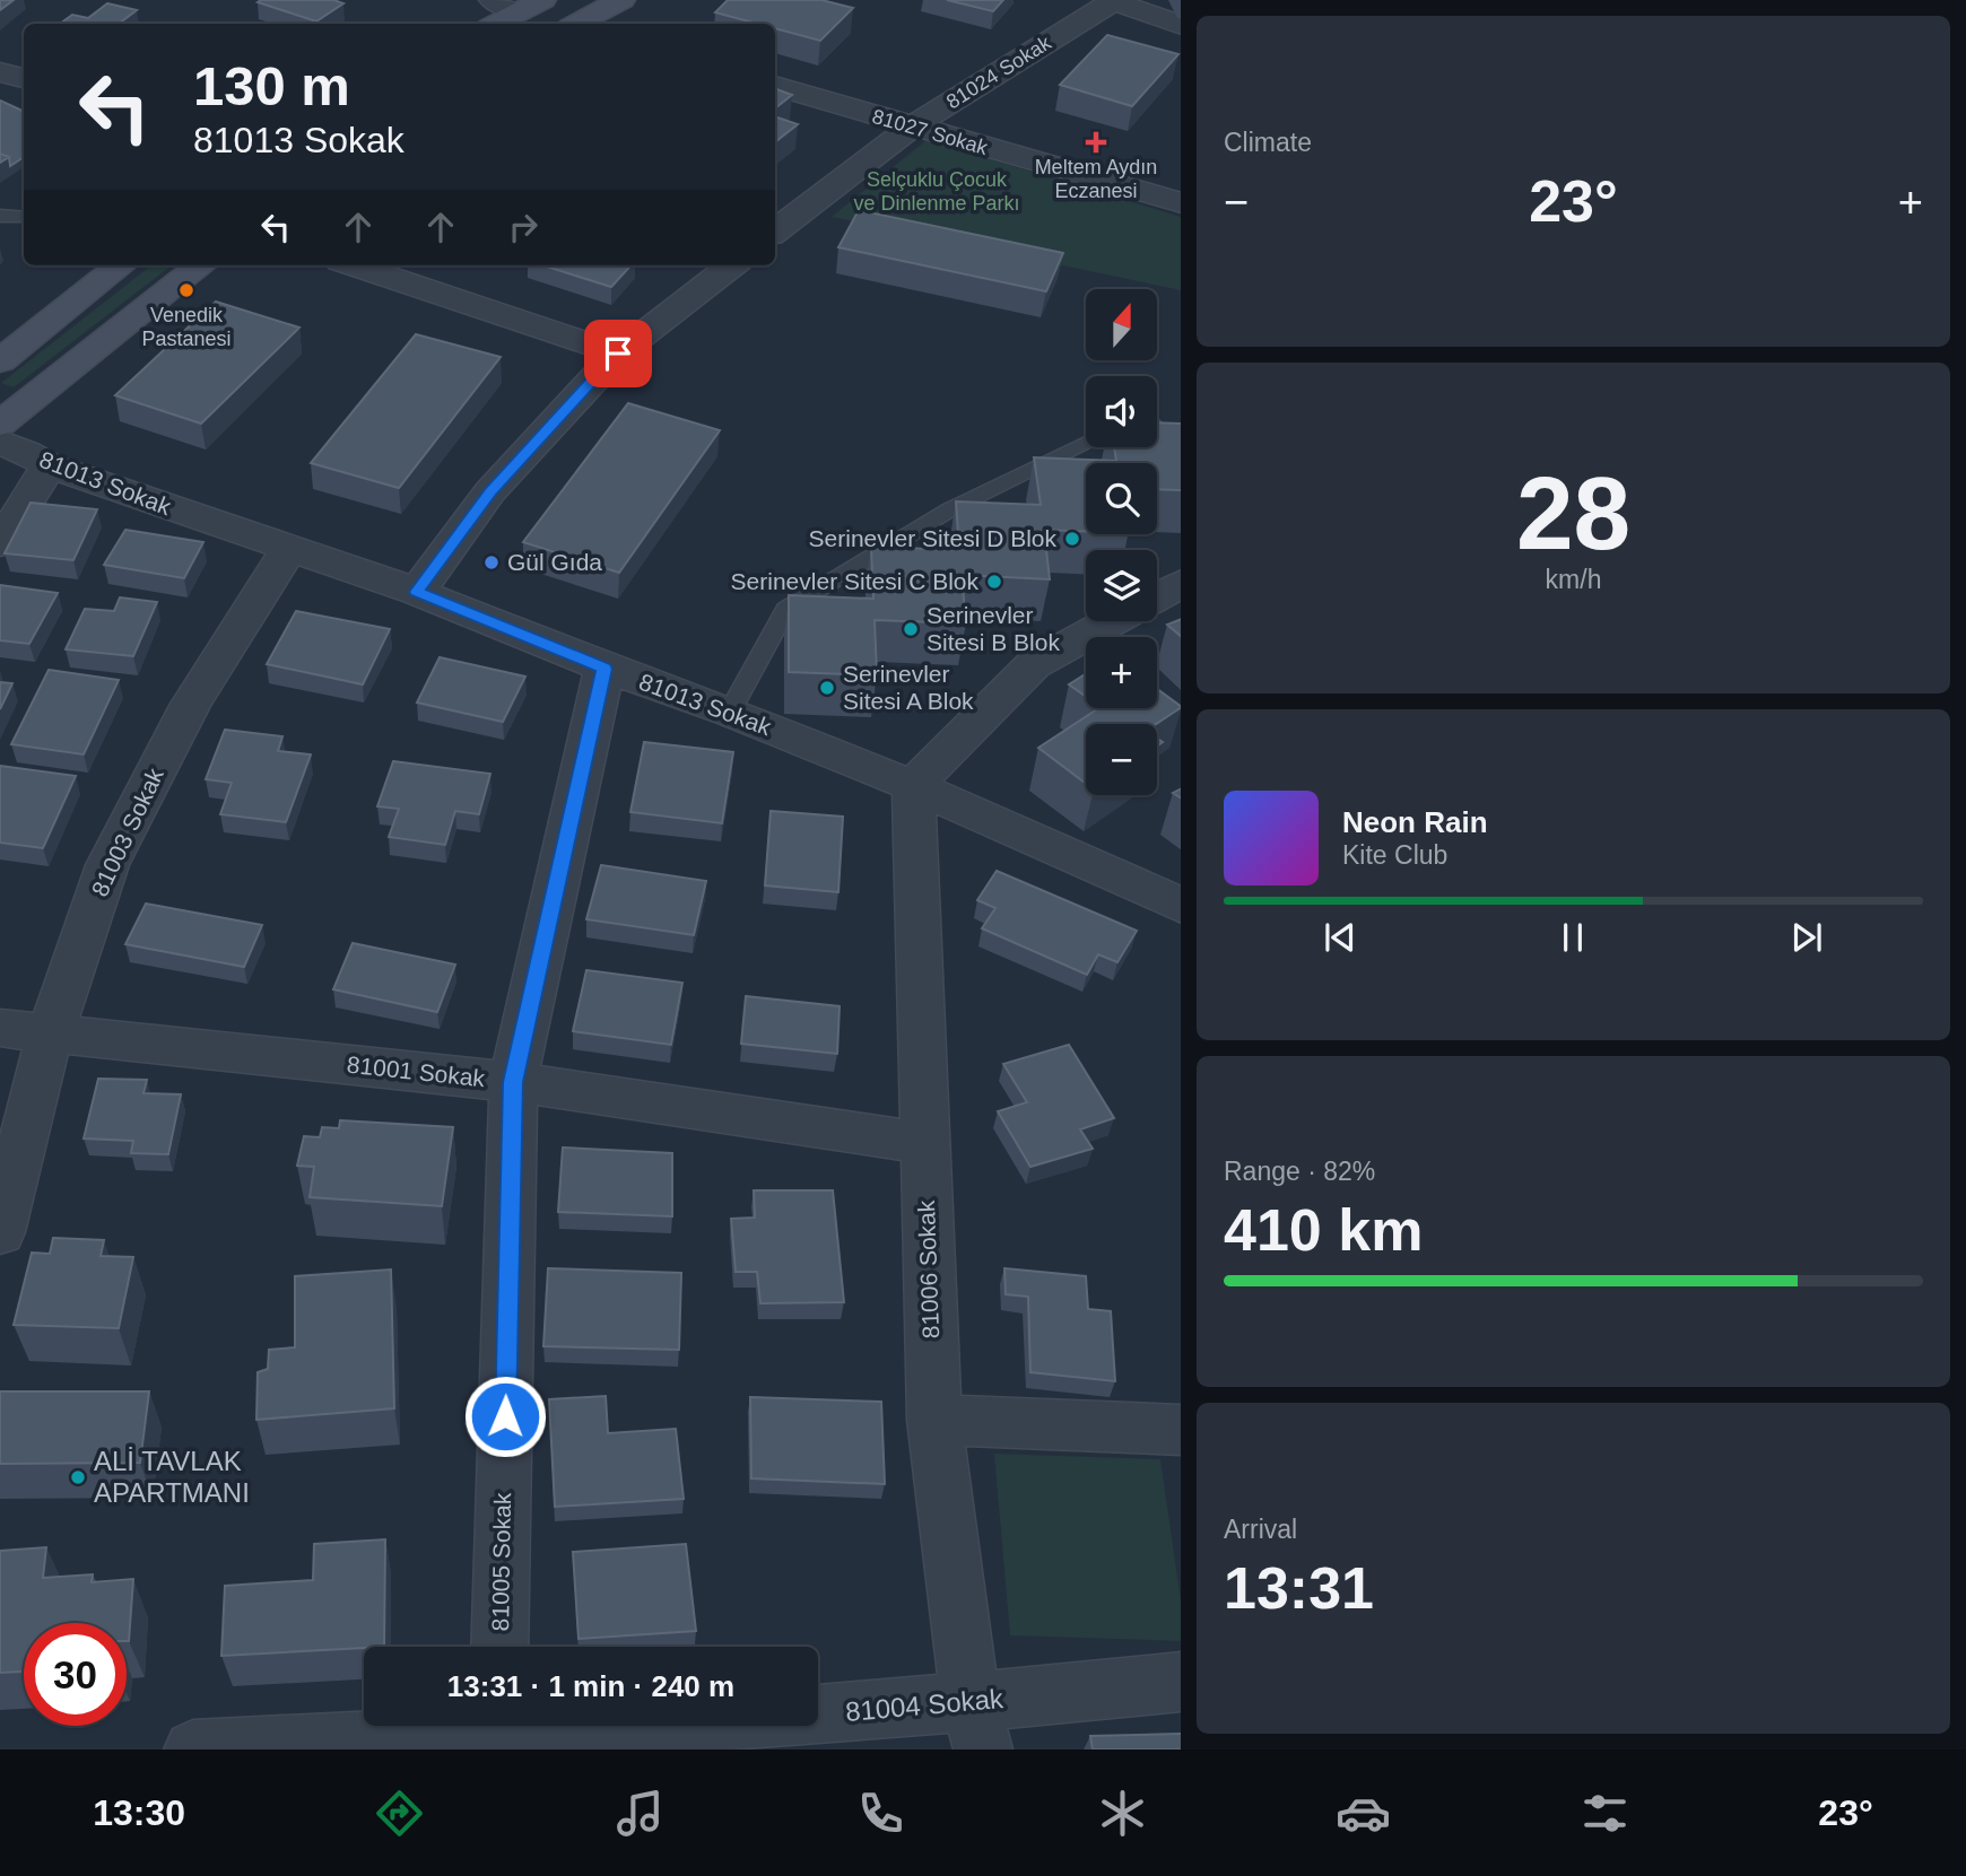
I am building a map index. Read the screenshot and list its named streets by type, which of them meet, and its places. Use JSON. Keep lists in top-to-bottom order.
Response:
{
  "streets": {
    "street": [
      "81024 Sokak",
      "81027 Sokak",
      "81013 Sokak",
      "81003 Sokak",
      "81001 Sokak",
      "81006 Sokak",
      "81005 Sokak",
      "81004 Sokak"
    ]
  },
  "crossings": [
    ["81024 Sokak", "81027 Sokak"],
    ["81013 Sokak", "81003 Sokak"],
    ["81013 Sokak", "81006 Sokak"],
    ["81013 Sokak", "81005 Sokak"],
    ["81003 Sokak", "81001 Sokak"],
    ["81001 Sokak", "81006 Sokak"],
    ["81001 Sokak", "81005 Sokak"],
    ["81006 Sokak", "81004 Sokak"]
  ],
  "parks": ["Selçuklu Çocuk ve Dinlenme Parkı"],
  "places": {
    "health": ["Meltem Aydın Eczanesi"],
    "other": [
      "Venedik Pastanesi",
      "Serinevler Sitesi D Blok",
      "Gül Gıda",
      "Serinevler Sitesi C Blok",
      "Serinevler Sitesi B Blok",
      "Serinevler Sitesi A Blok",
      "ALİ TAVLAK APARTMANI"
    ]
  },
  "north": "top",
  "page": {
    "tile": [
      "Climate",
      ["28", "km/h"],
      ["Range · 82%", "410 km"],
      ["Arrival", "13:31"]
    ],
    "turn": ["130 m", "81013 Sokak"],
    "heat": ["−", "23°", "+"],
    "map_buttons": ["+", "−"],
    "song": ["Neon Rain", "Kite Club"],
    "limit": "30",
    "trip": "13:31 · 1 min · 240 m",
    "tabs": ["13:30", "23°"]
  }
}
